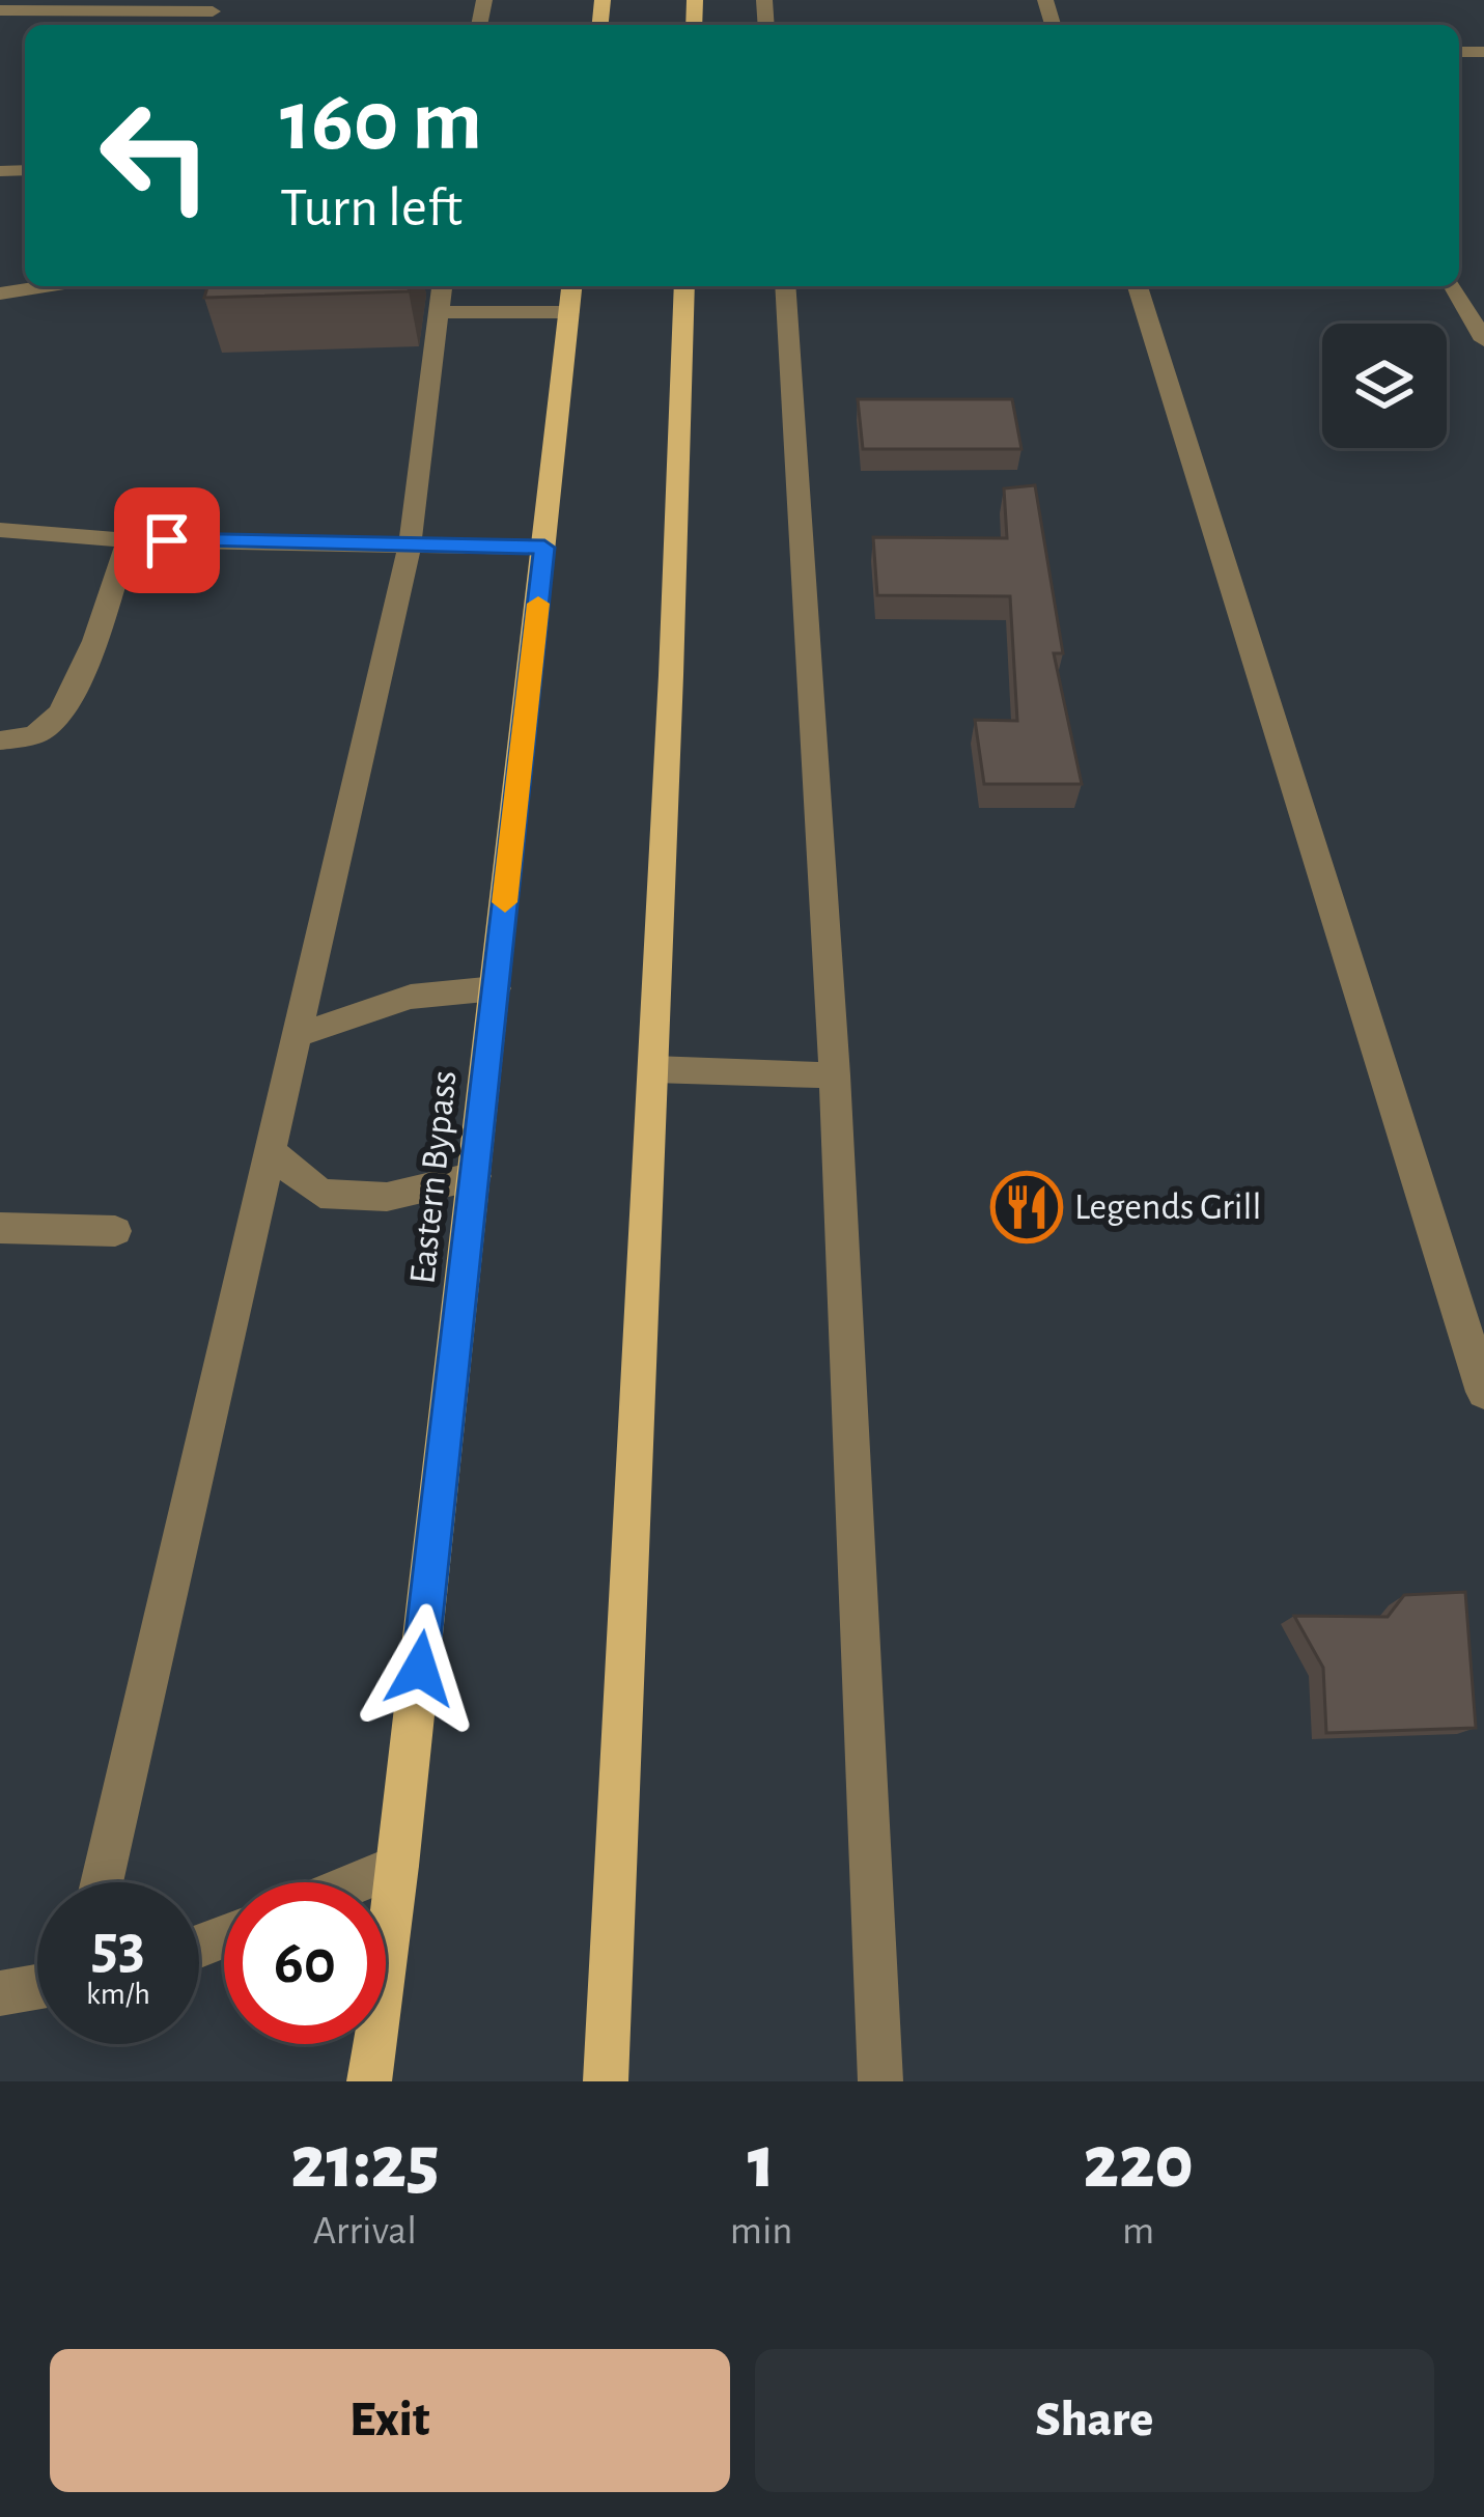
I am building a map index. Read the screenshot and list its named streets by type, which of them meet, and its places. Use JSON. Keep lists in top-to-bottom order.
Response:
{
  "streets": {
    "main road": ["Eastern Bypass"]
  },
  "places": {
    "restaurant": ["Legends Grill"]
  },
  "page": {
    "turn": ["160 m", "Turn left"],
    "speed": "53 km/h",
    "limit": "60",
    "eta": [
      "21:25",
      "Arrival",
      "1",
      "min",
      "220",
      "m"
    ],
    "buttons": ["Exit", "Share"]
  }
}
